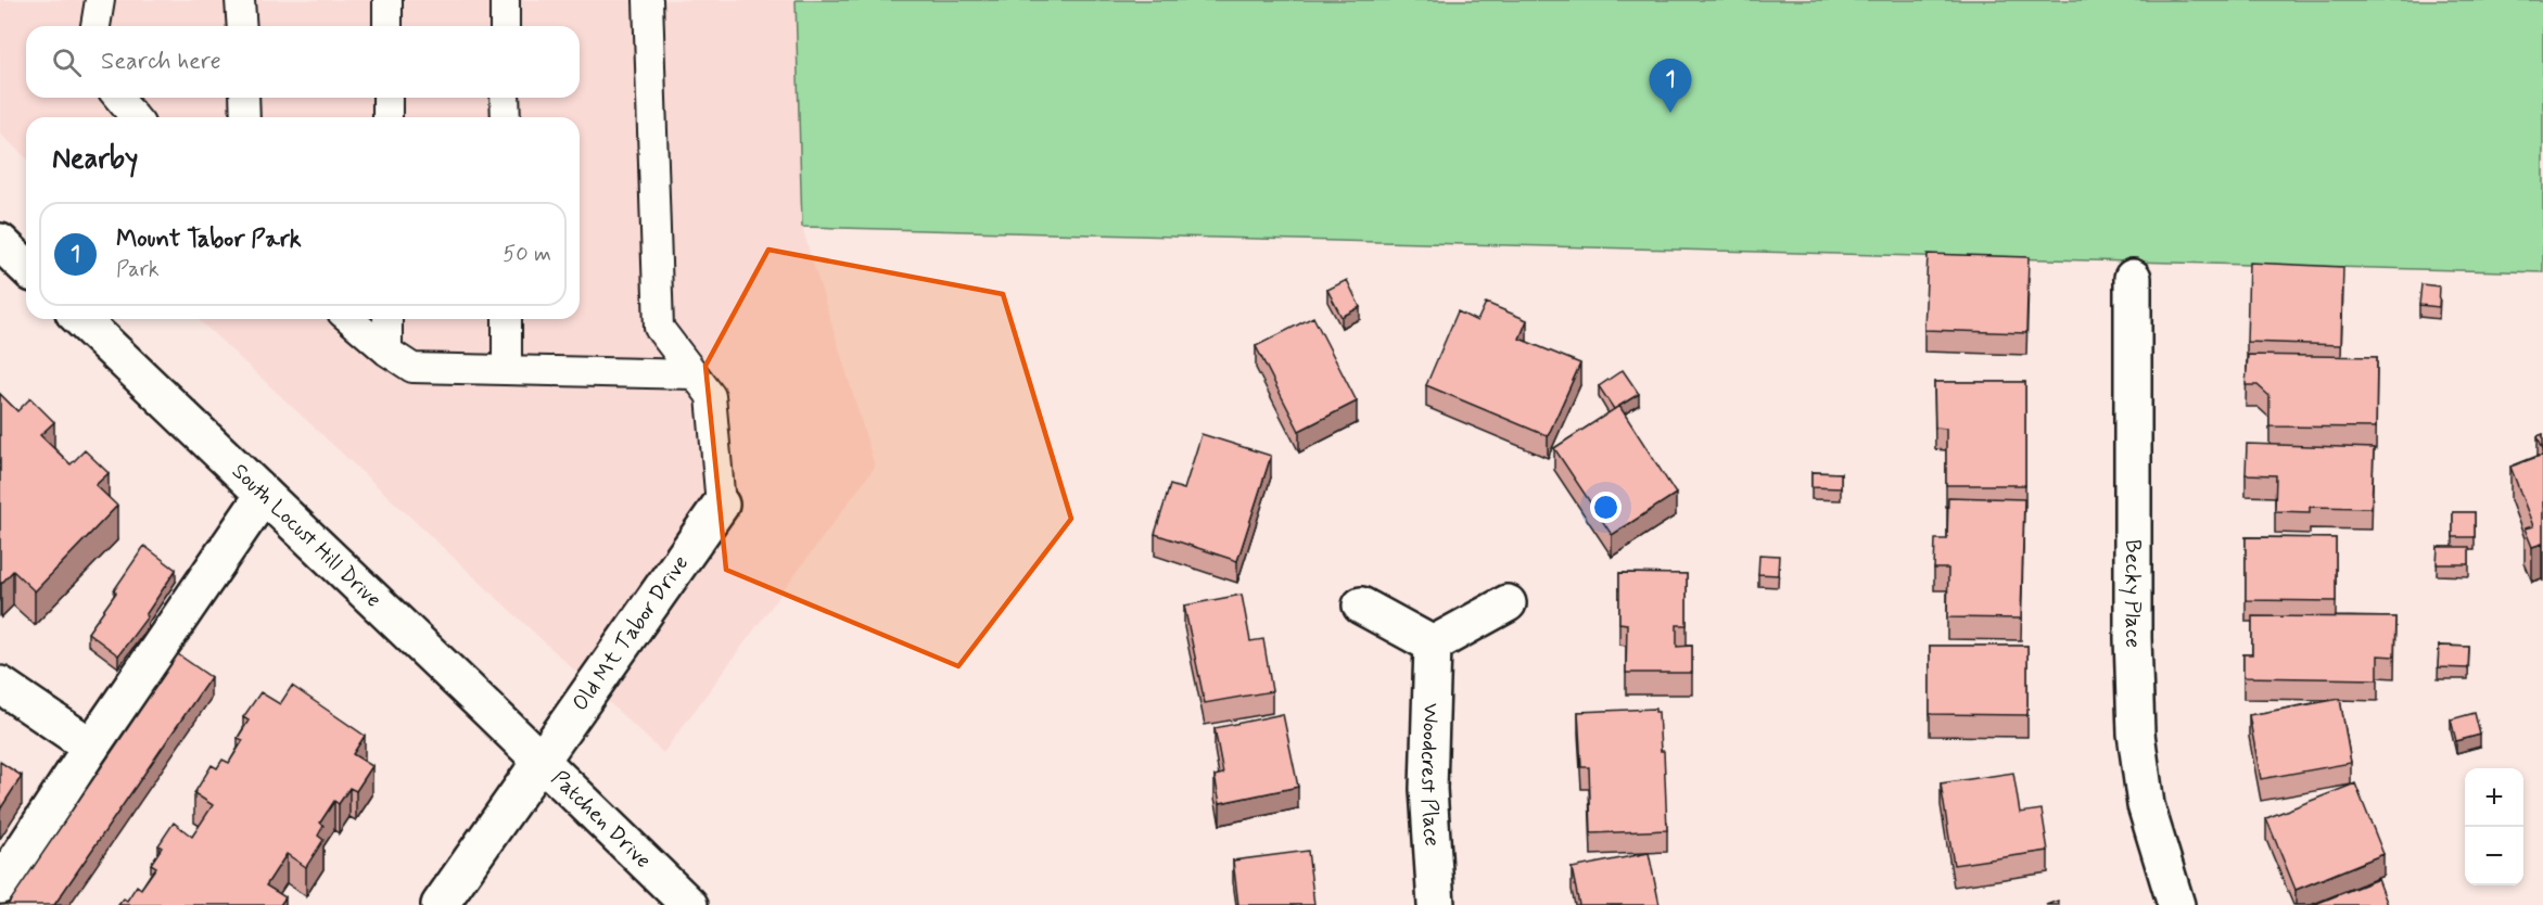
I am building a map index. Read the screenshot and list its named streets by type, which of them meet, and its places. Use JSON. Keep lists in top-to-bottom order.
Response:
{
  "streets": {
    "street": [
      "South Locust Hill Drive",
      "Becky Place",
      "Old Mt Tabor Drive",
      "Woodcrest Place",
      "Patchen Drive"
    ]
  },
  "crossings": [
    ["South Locust Hill Drive", "Old Mt Tabor Drive"],
    ["South Locust Hill Drive", "Patchen Drive"],
    ["Old Mt Tabor Drive", "Patchen Drive"]
  ],
  "page": {
    "search": "Search here",
    "pins": "1",
    "heading": "Nearby",
    "list": [
      {
        "mark": "1",
        "name": "Mount Tabor Park",
        "note": "Park",
        "value": "50 m"
      }
    ],
    "map_buttons": ["+", "−"]
  }
}
